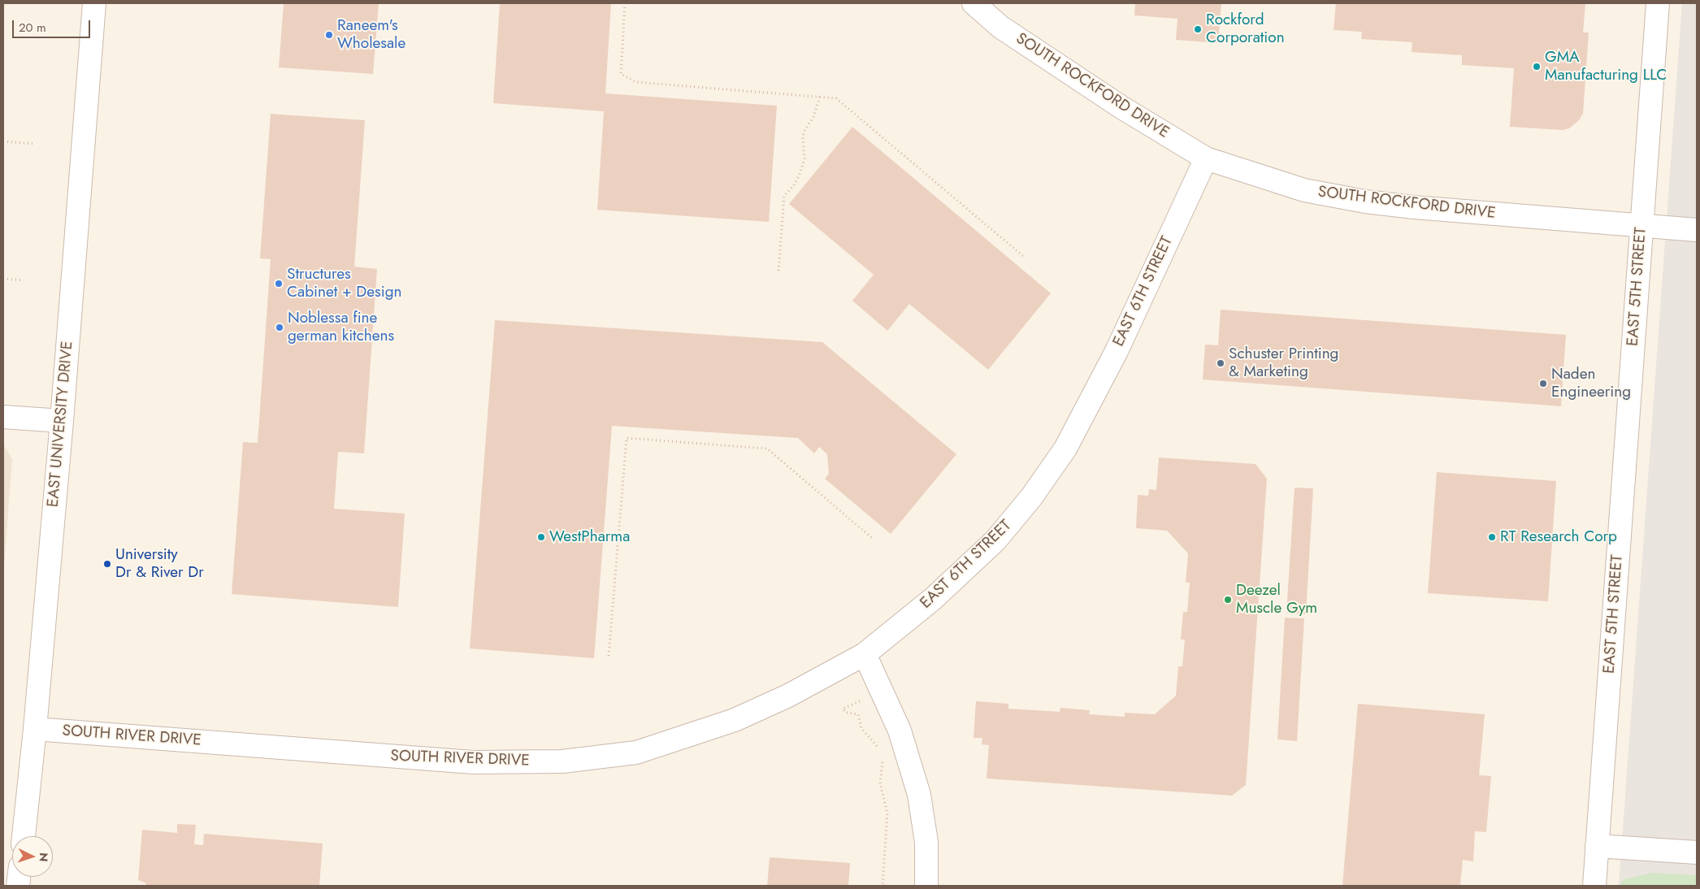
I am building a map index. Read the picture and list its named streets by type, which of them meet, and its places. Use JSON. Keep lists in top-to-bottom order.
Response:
{
  "streets": {
    "street": [
      "SOUTH ROCKFORD DRIVE",
      "EAST 5TH STREET",
      "EAST 6TH STREET",
      "EAST UNIVERSITY DRIVE",
      "SOUTH RIVER DRIVE"
    ]
  },
  "crossings": [
    ["SOUTH ROCKFORD DRIVE", "EAST 5TH STREET"],
    ["SOUTH ROCKFORD DRIVE", "EAST 6TH STREET"],
    ["EAST 6TH STREET", "SOUTH RIVER DRIVE"],
    ["EAST UNIVERSITY DRIVE", "SOUTH RIVER DRIVE"]
  ],
  "places": [
    "Rockford Corporation",
    "Raneem's Wholesale",
    "GMA Manufacturing LLC",
    "Structures Cabinet + Design",
    "Noblessa fine german kitchens",
    "Schuster Printing & Marketing",
    "Naden Engineering",
    "WestPharma",
    "RT Research Corp",
    "University Dr & River Dr",
    "Deezel Muscle Gym"
  ],
  "scale_bar": "20 m",
  "north": "right"
}
